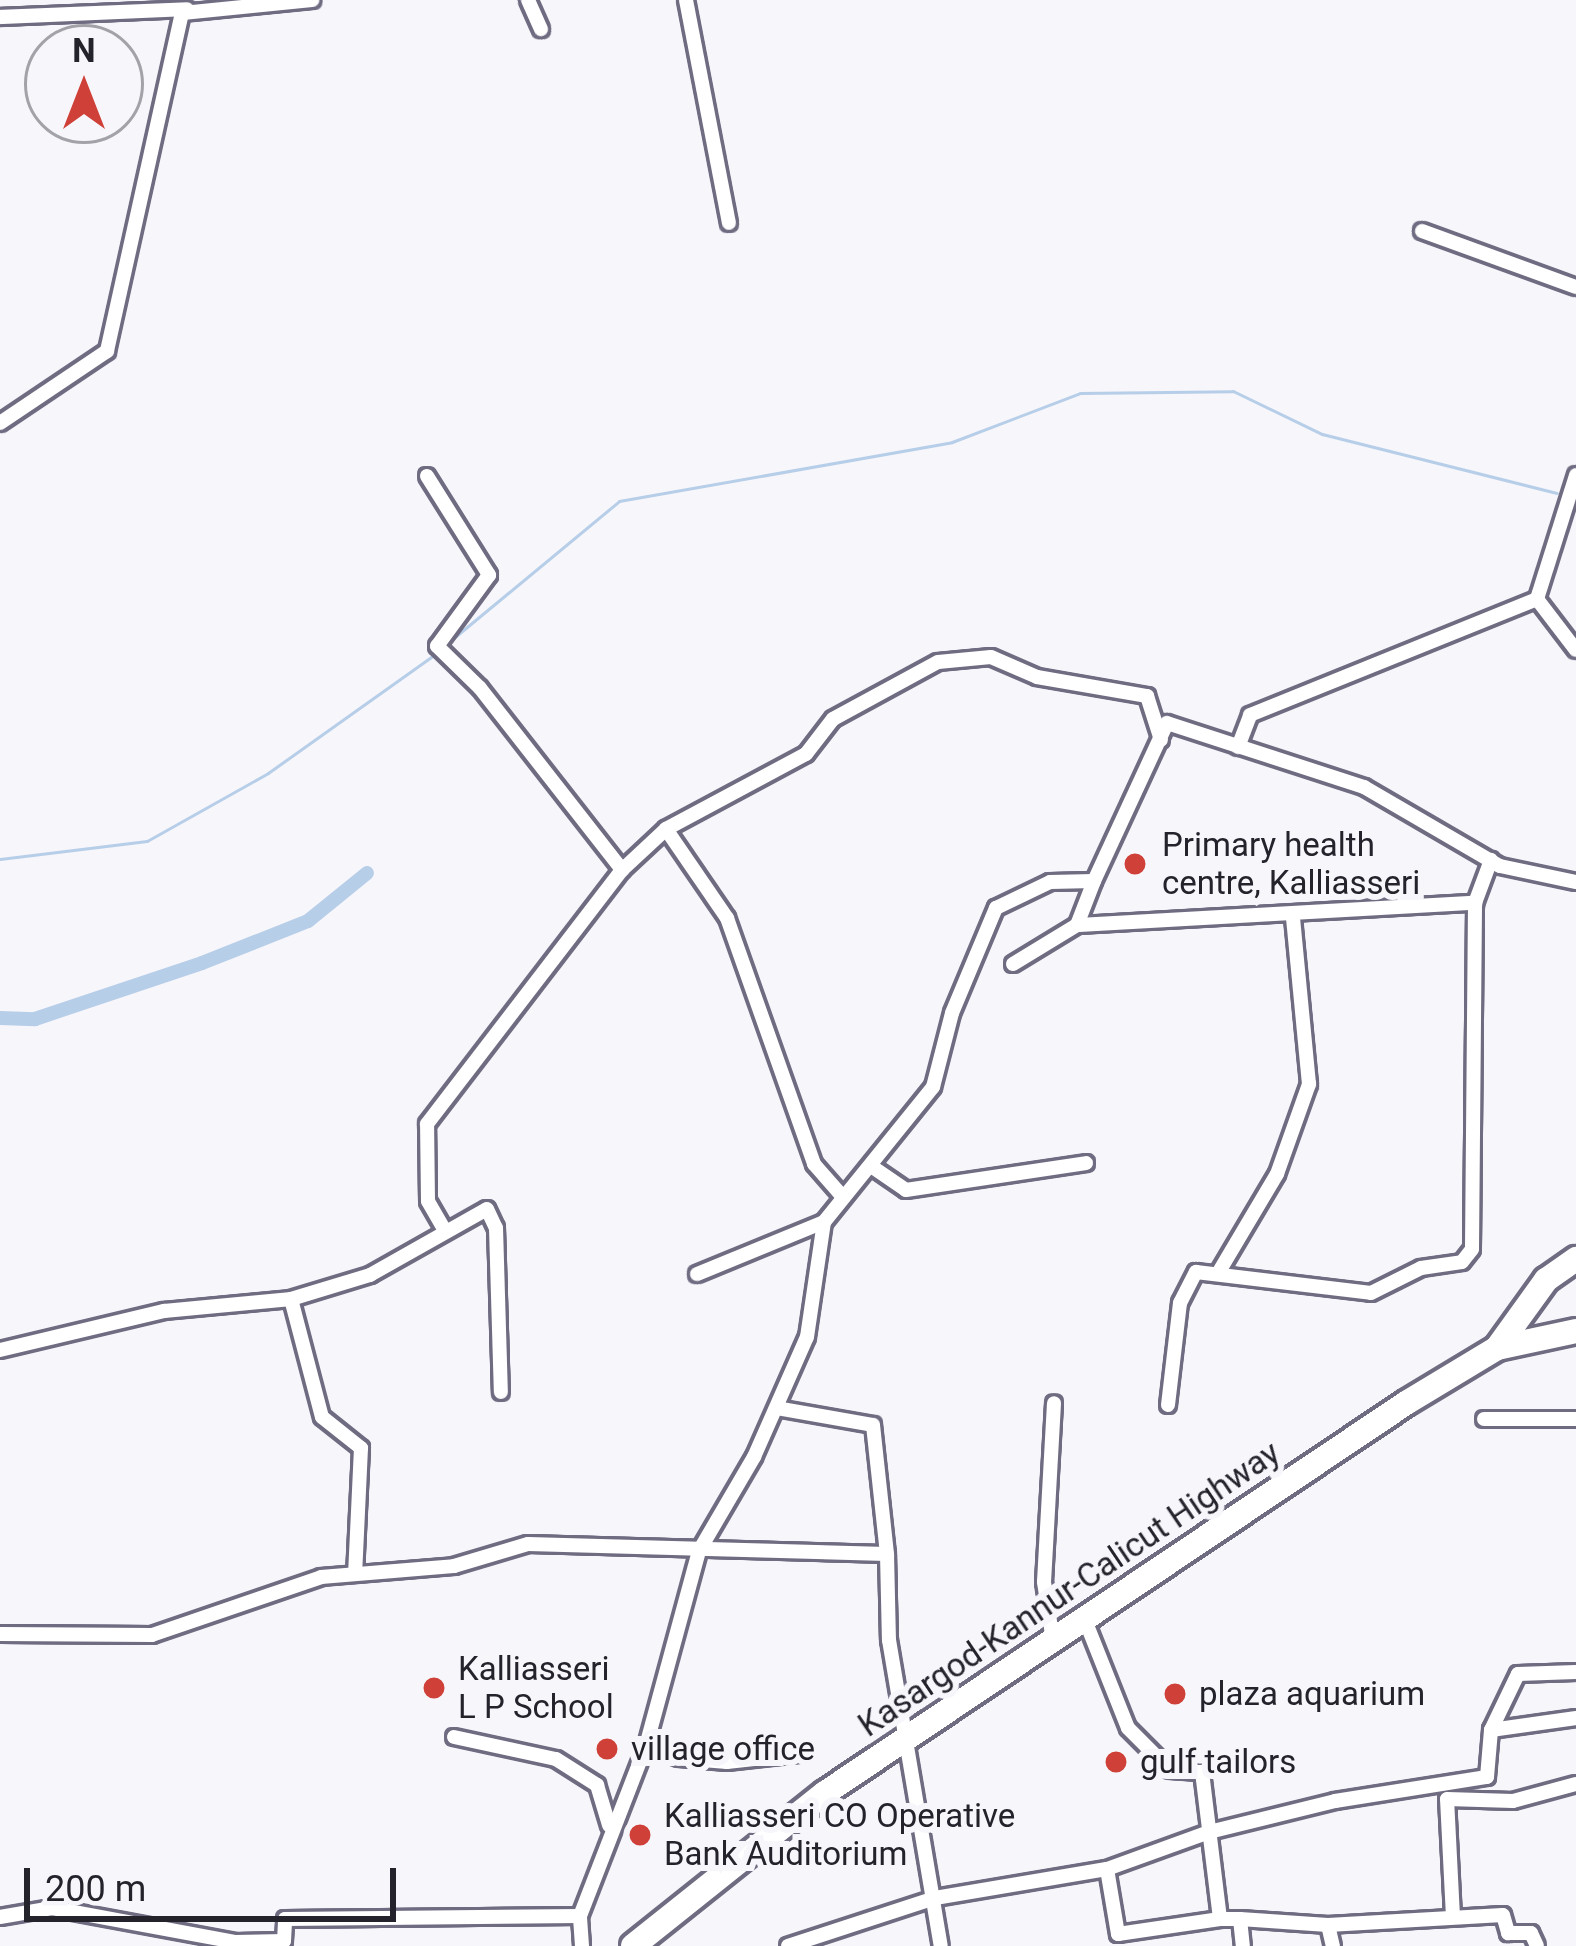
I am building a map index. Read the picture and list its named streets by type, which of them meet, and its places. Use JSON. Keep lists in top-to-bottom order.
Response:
{
  "streets": {
    "highway": ["Kasargod-Kannur-Calicut Highway"]
  },
  "places": [
    "Primary health centre, Kalliasseri",
    "Kalliasseri L P School",
    "plaza aquarium",
    "village office",
    "gulf tailors",
    "Kalliasseri CO Operative Bank Auditorium"
  ],
  "scale_bar": "200 m",
  "north": "top"
}
